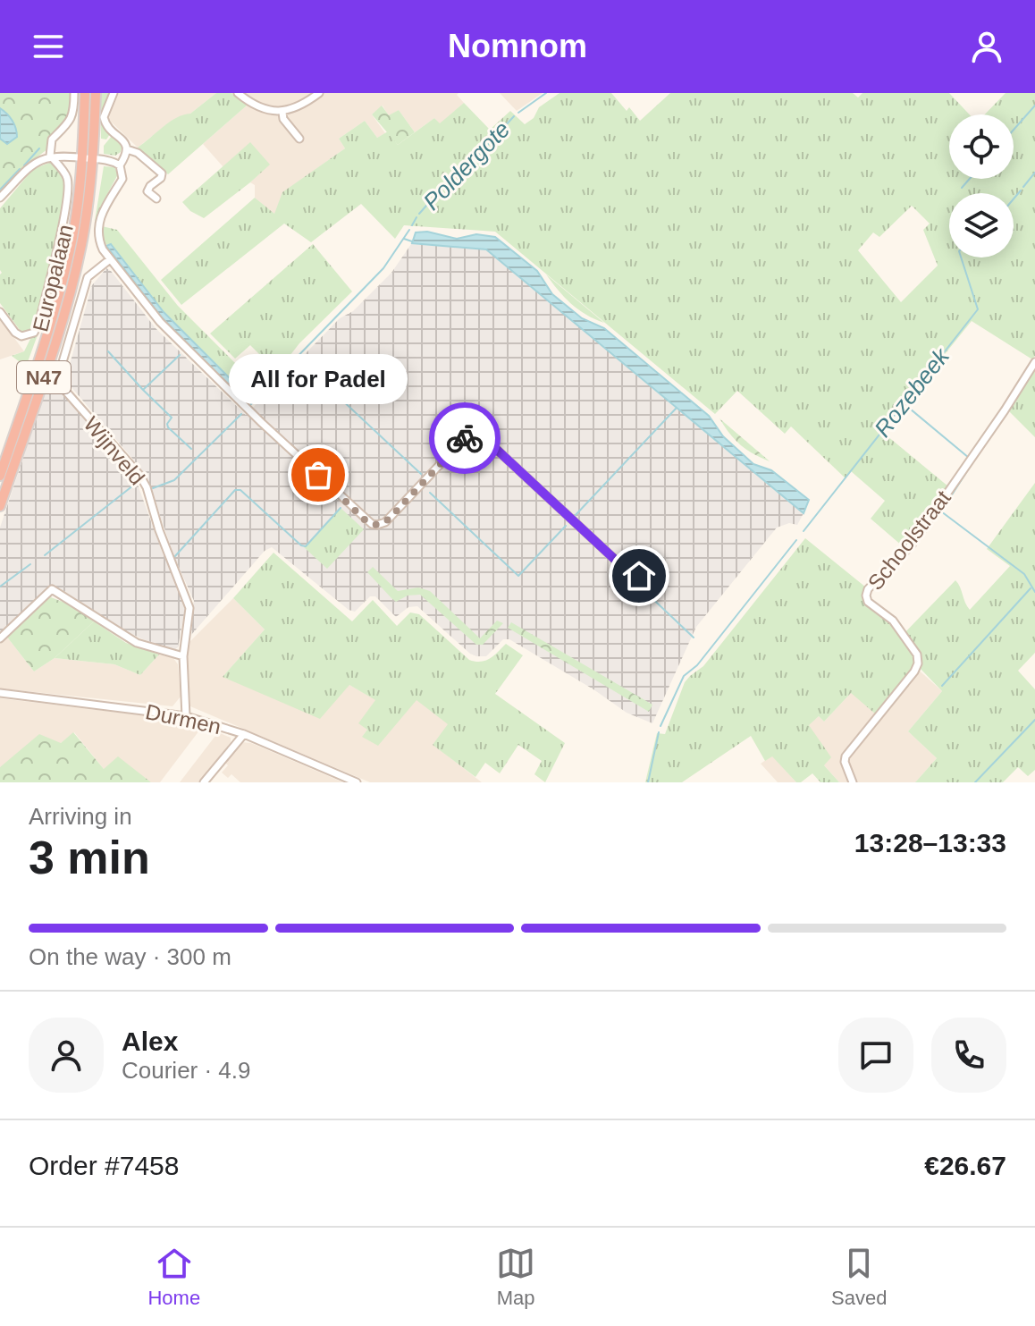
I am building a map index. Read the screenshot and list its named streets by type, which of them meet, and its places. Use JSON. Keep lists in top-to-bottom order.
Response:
{
  "streets": {
    "highway": ["Europalaan", "N47"],
    "street": ["Wijnveld", "Schoolstraat", "Durmen"]
  },
  "crossings": [
    ["Wijnveld", "Durmen"]
  ],
  "water": ["Poldergote", "Rozebeek"],
  "places": ["All for Padel"],
  "page": {
    "header": "Nomnom",
    "bubble": "All for Padel",
    "heading": ["3 min", "Arriving in", "13:28–13:33"],
    "panel": [
      "Alex",
      "Courier · 4.9",
      "Order #7458",
      "€26.67"
    ],
    "bar": "On the way · 300 m",
    "tabs": ["Home", "Map", "Saved"]
  }
}
